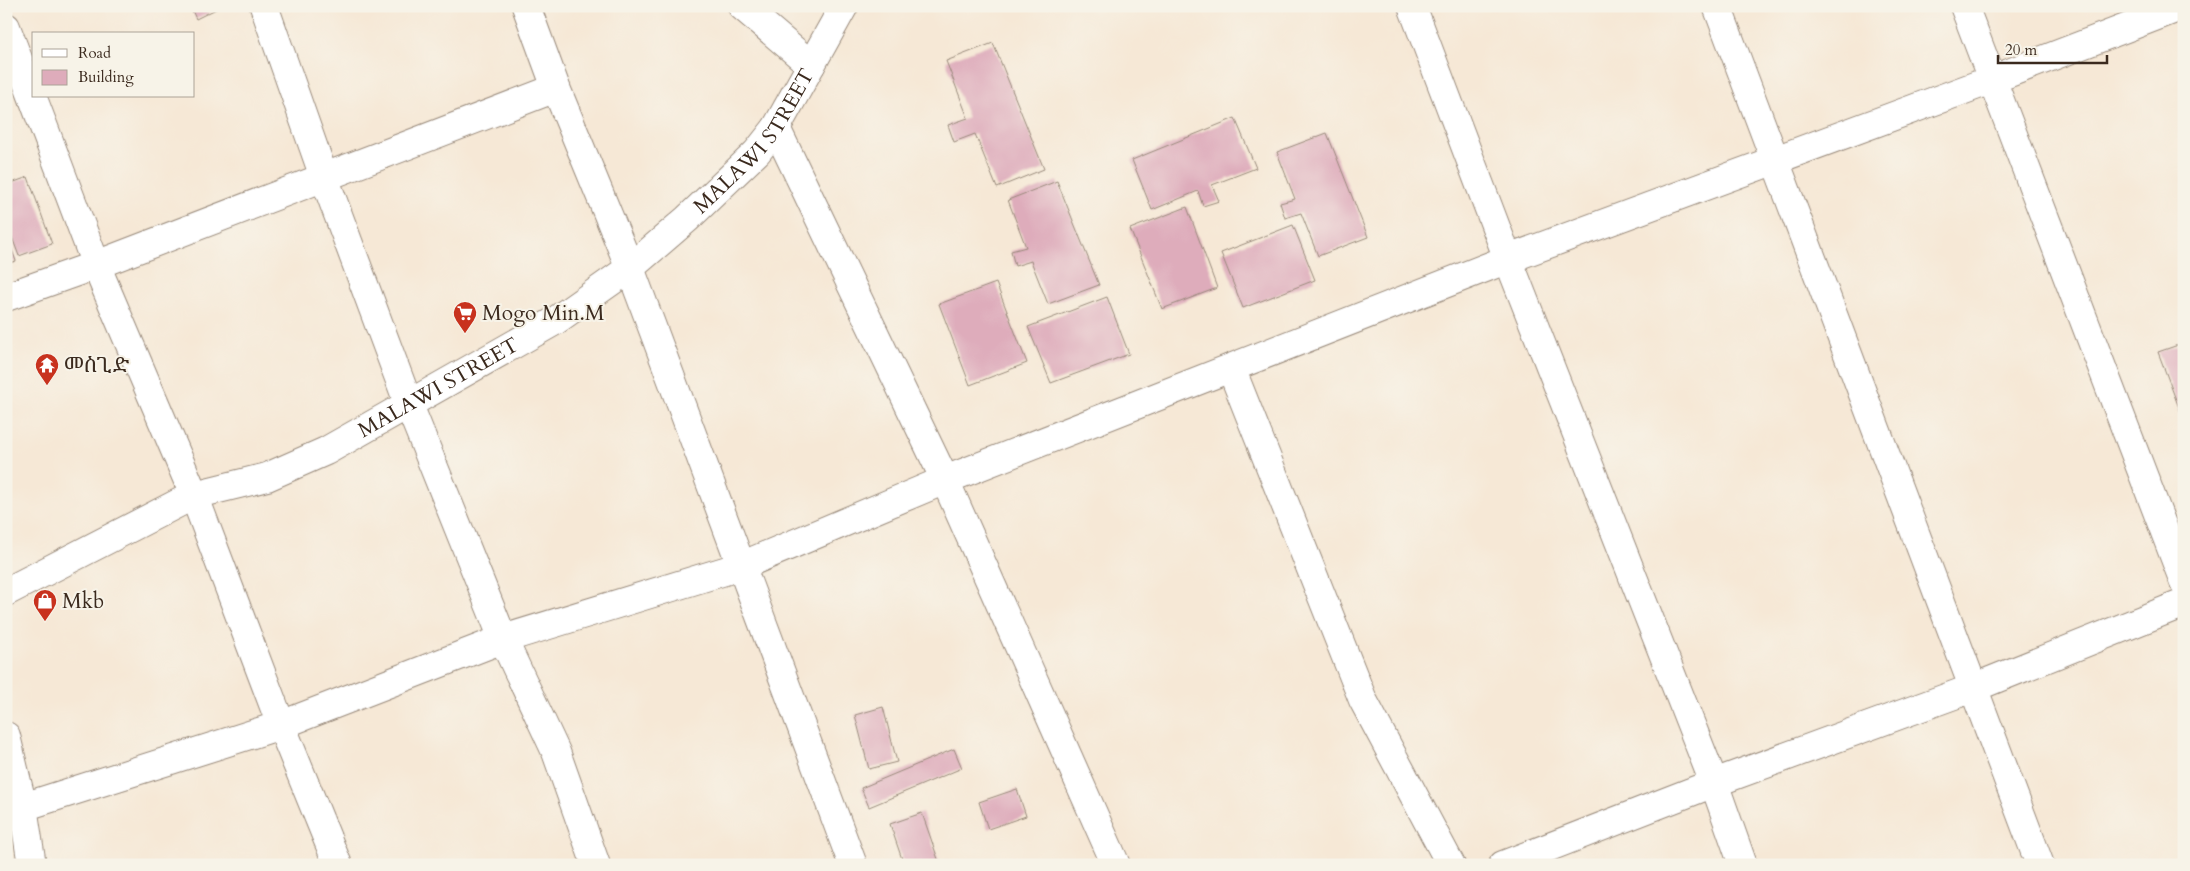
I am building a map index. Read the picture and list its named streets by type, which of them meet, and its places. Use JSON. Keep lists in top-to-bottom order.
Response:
{
  "streets": {
    "street": ["MALAWI STREET"]
  },
  "places": {
    "supermarket": ["Mogo Min.M"],
    "temple": ["መስጊድ"],
    "shop": ["Mkb"]
  },
  "legend": ["Road", "Building"],
  "scale_bar": "20 m"
}
